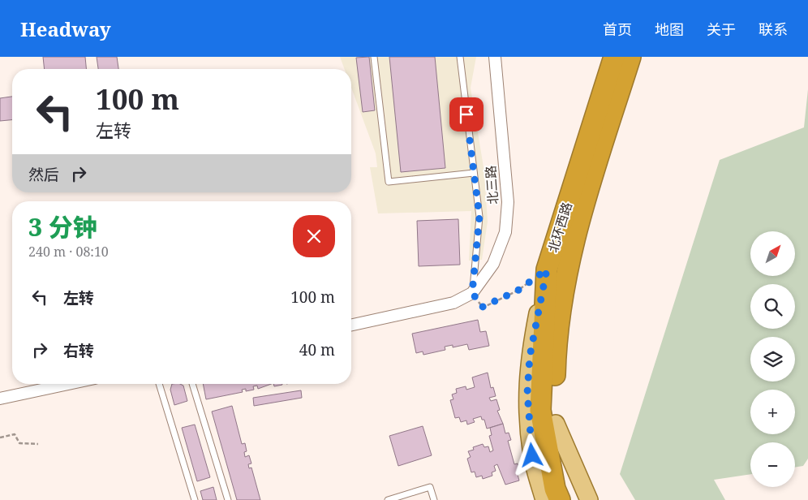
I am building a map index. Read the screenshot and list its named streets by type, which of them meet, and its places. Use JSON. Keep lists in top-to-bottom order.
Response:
{
  "streets": {
    "highway": ["北环西路"],
    "street": ["北三路"]
  },
  "north": "top right",
  "page": {
    "header": "Headway",
    "nav": [
      "首页",
      "地图",
      "关于",
      "联系"
    ],
    "turn": ["100 m", "左转"],
    "then": "然后",
    "heading": ["3 分钟", "240 m · 08:10"],
    "map_buttons": ["+", "−"],
    "list": [
      {
        "name": "左转",
        "value": "100 m"
      },
      {
        "name": "右转",
        "value": "40 m"
      }
    ]
  }
}
